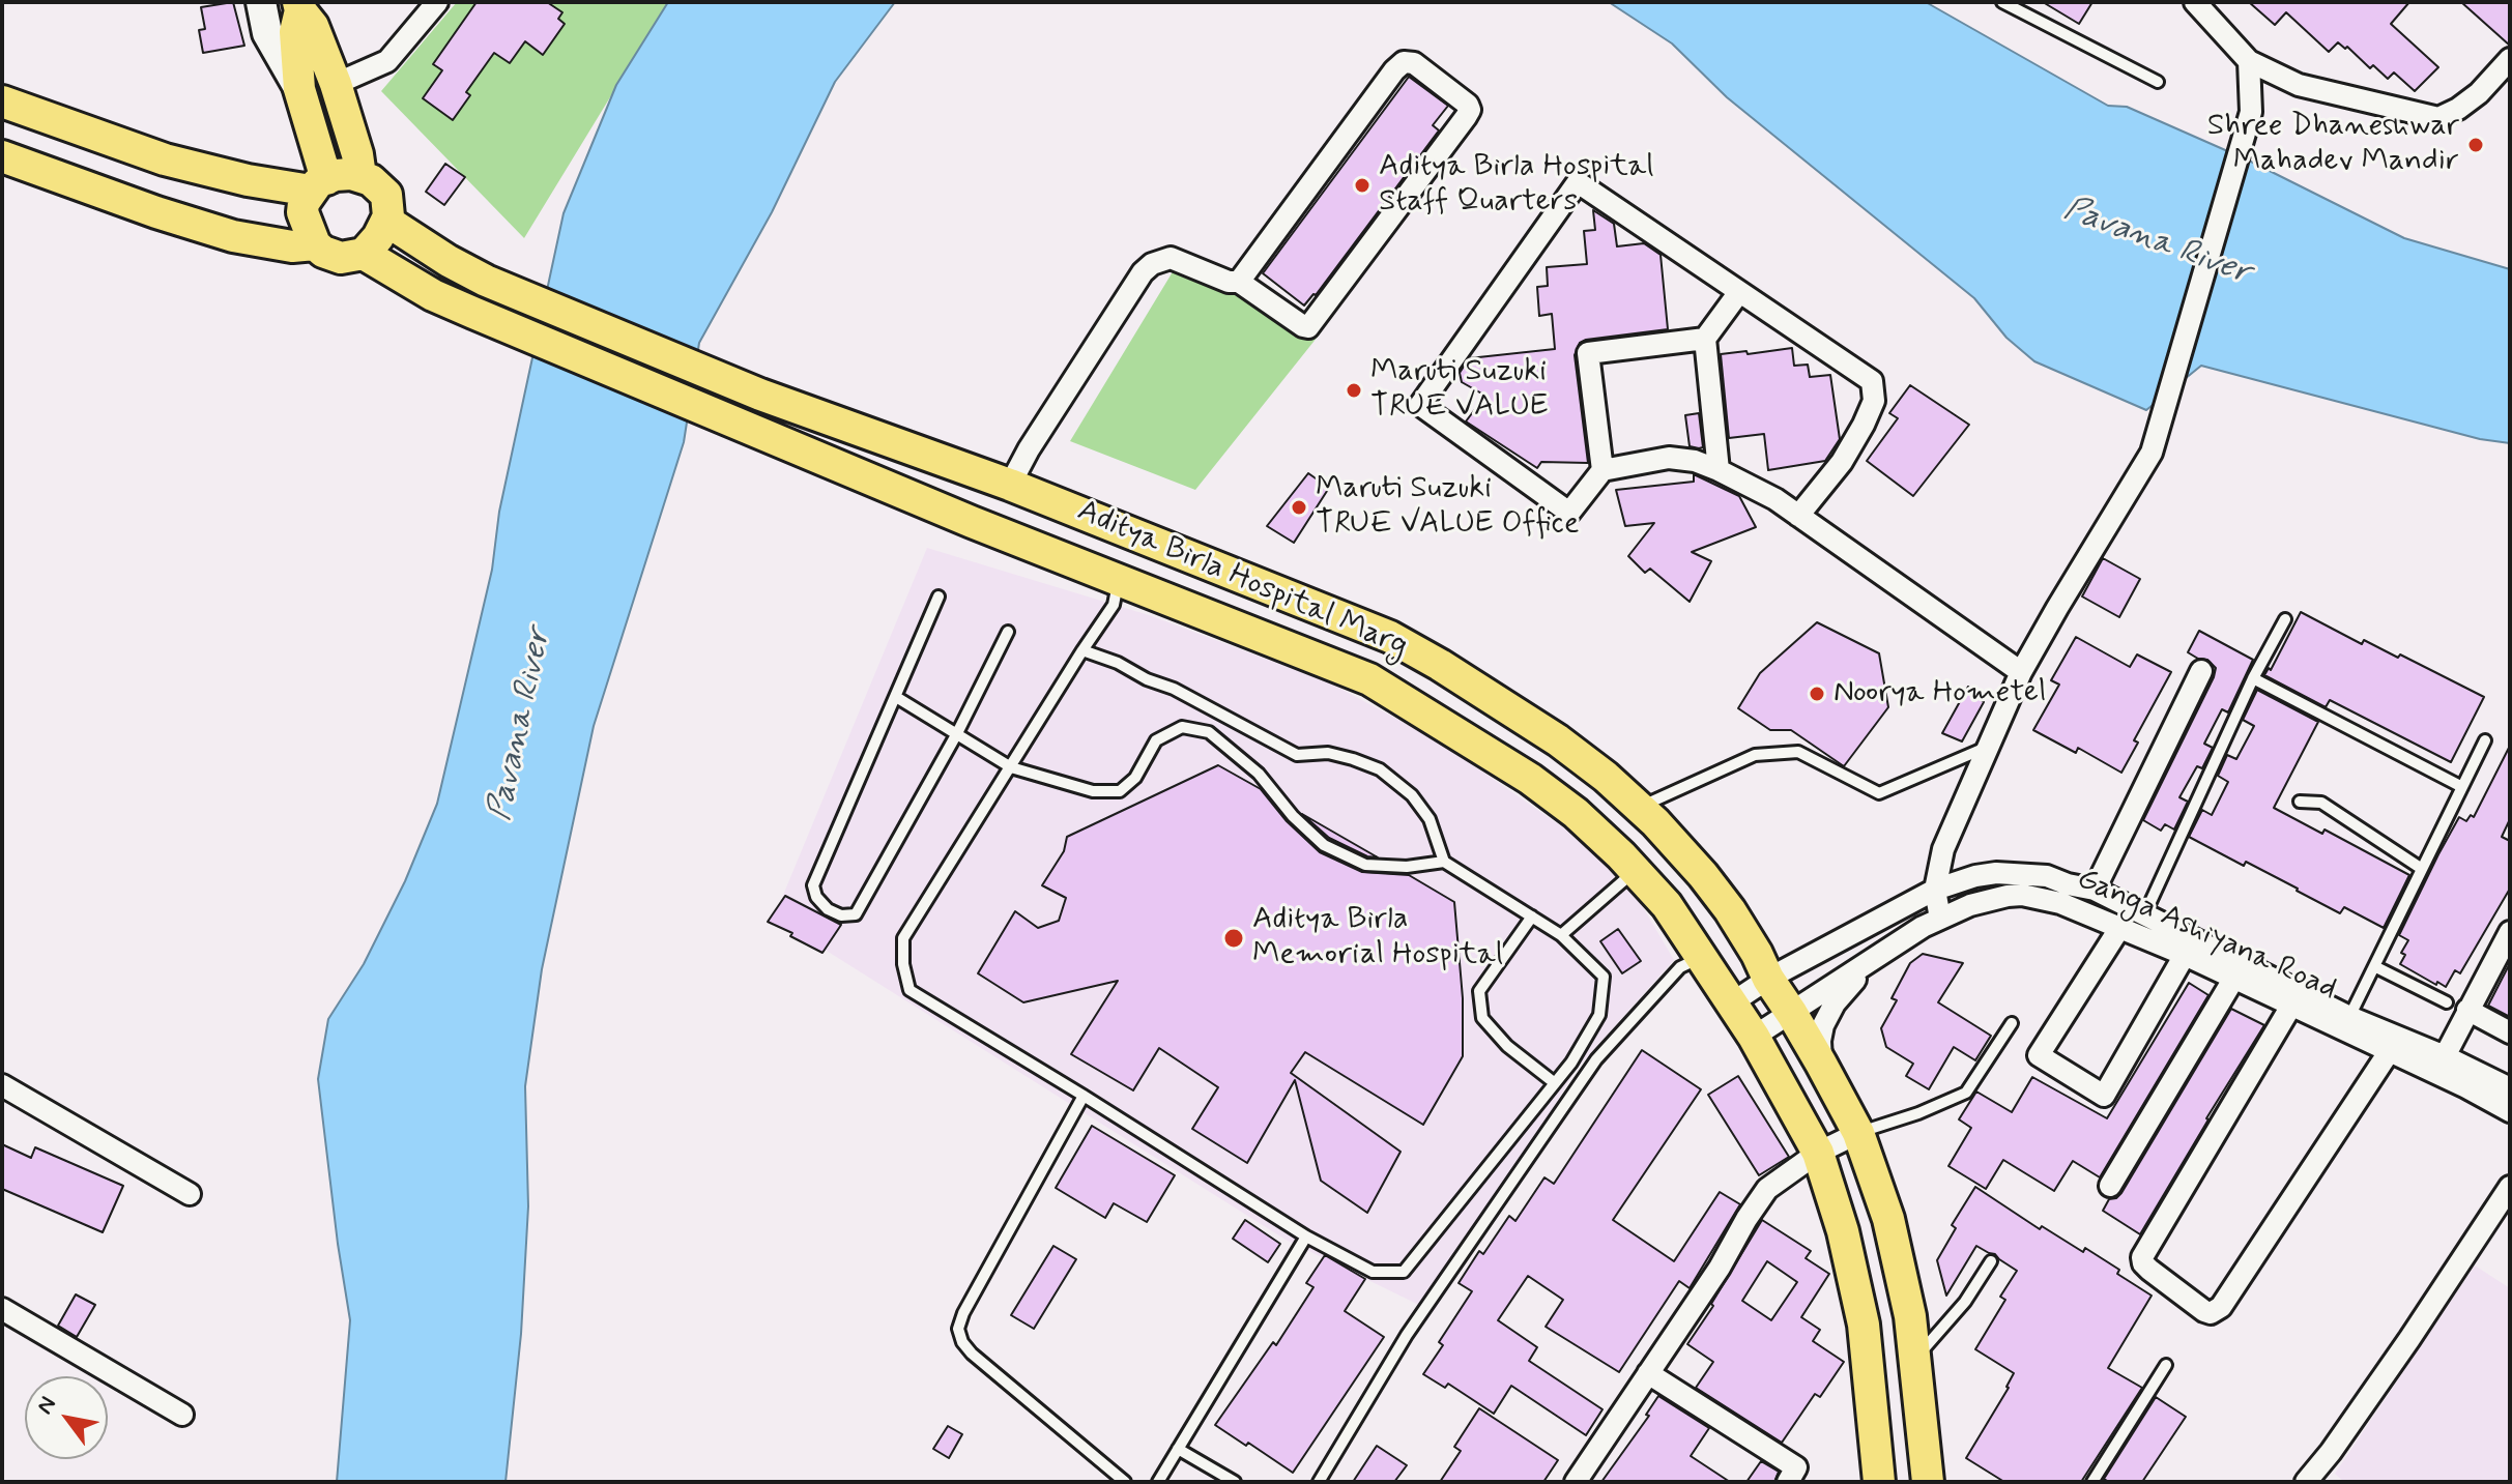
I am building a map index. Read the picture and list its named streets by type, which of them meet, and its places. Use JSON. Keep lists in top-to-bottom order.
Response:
{
  "streets": {
    "main road": ["Aditya Birla Hospital Marg"],
    "street": ["Ganga Ashiyana Road"]
  },
  "crossings": [
    ["Aditya Birla Hospital Marg", "Ganga Ashiyana Road"]
  ],
  "water": ["Pavana River"],
  "places": [
    "Shree Dhaneshwar Mahadev Mandir",
    "Aditya Birla Hospital Staff Quarters",
    "Maruti Suzuki TRUE VALUE",
    "Maruti Suzuki TRUE VALUE Office",
    "Noorya Hometel",
    "Aditya Birla Memorial Hospital"
  ],
  "north": "top left"
}
